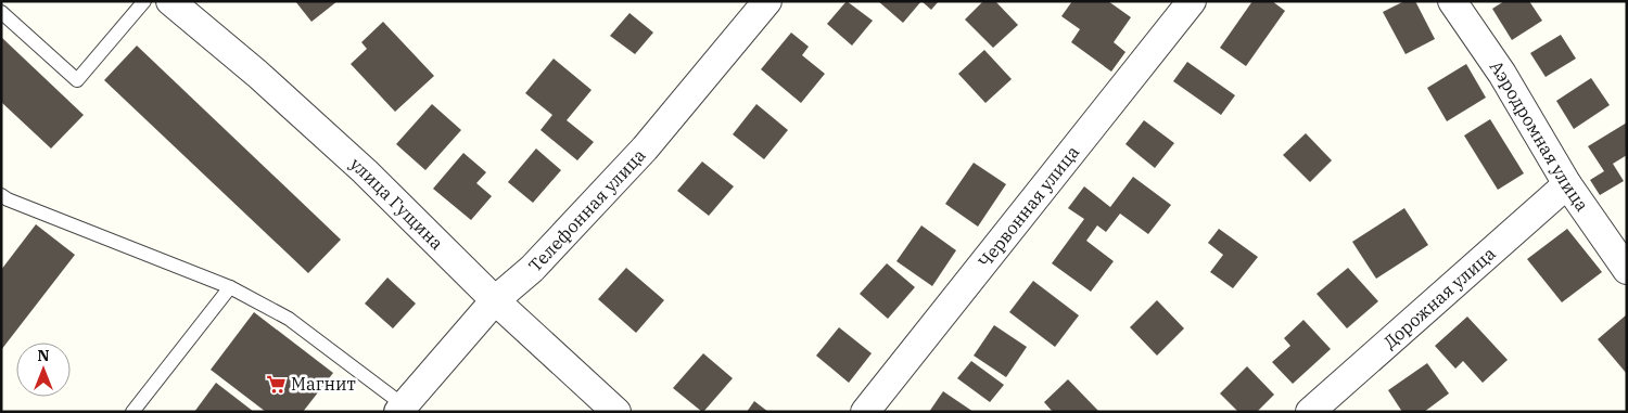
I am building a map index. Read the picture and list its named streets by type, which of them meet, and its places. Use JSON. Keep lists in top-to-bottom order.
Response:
{
  "streets": {
    "street": [
      "Аэродромная улица",
      "улица Гущина",
      "Червонная улица",
      "Телефонная улица",
      "Дорожная улица"
    ]
  },
  "crossings": [
    ["Аэродромная улица", "Дорожная улица"],
    ["улица Гущина", "Телефонная улица"]
  ],
  "places": {
    "supermarket": ["Магнит"]
  },
  "north": "top"
}
